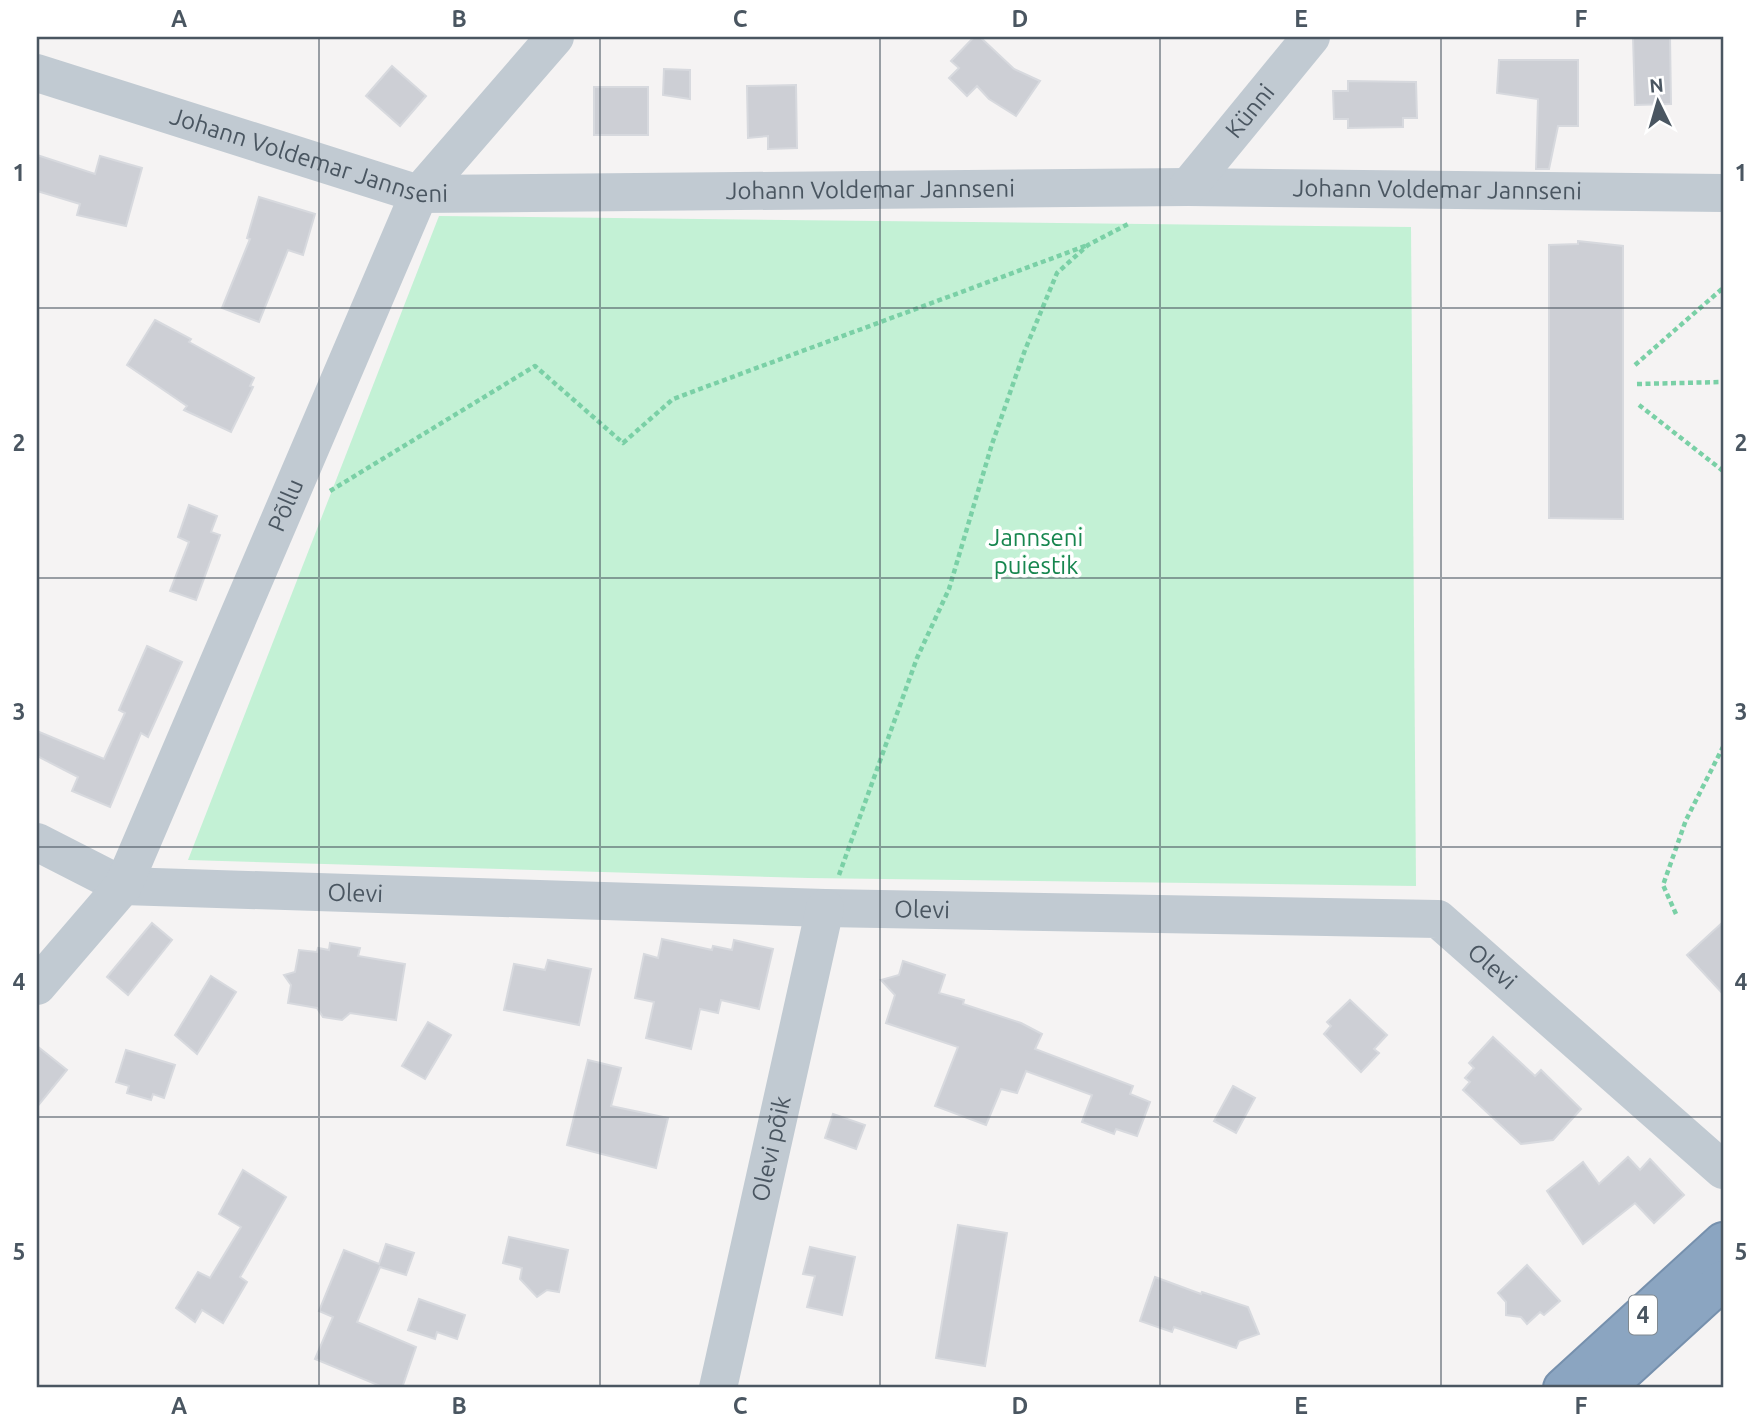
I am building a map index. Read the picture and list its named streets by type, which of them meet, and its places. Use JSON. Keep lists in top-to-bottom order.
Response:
{
  "streets": {
    "highway": ["4"],
    "street": [
      "Künni",
      "Johann Voldemar Jannseni",
      "Põllu",
      "Olevi",
      "Olevi põik"
    ]
  },
  "crossings": [
    ["Künni", "Johann Voldemar Jannseni"],
    ["Johann Voldemar Jannseni", "Põllu"],
    ["Põllu", "Olevi"],
    ["Olevi", "Olevi põik"]
  ],
  "parks": ["Jannseni puiestik"],
  "north": "top",
  "grid": {
    "columns": [
      "A",
      "B",
      "C",
      "D",
      "E",
      "F"
    ],
    "rows": [
      "1",
      "2",
      "3",
      "4",
      "5"
    ]
  }
}
